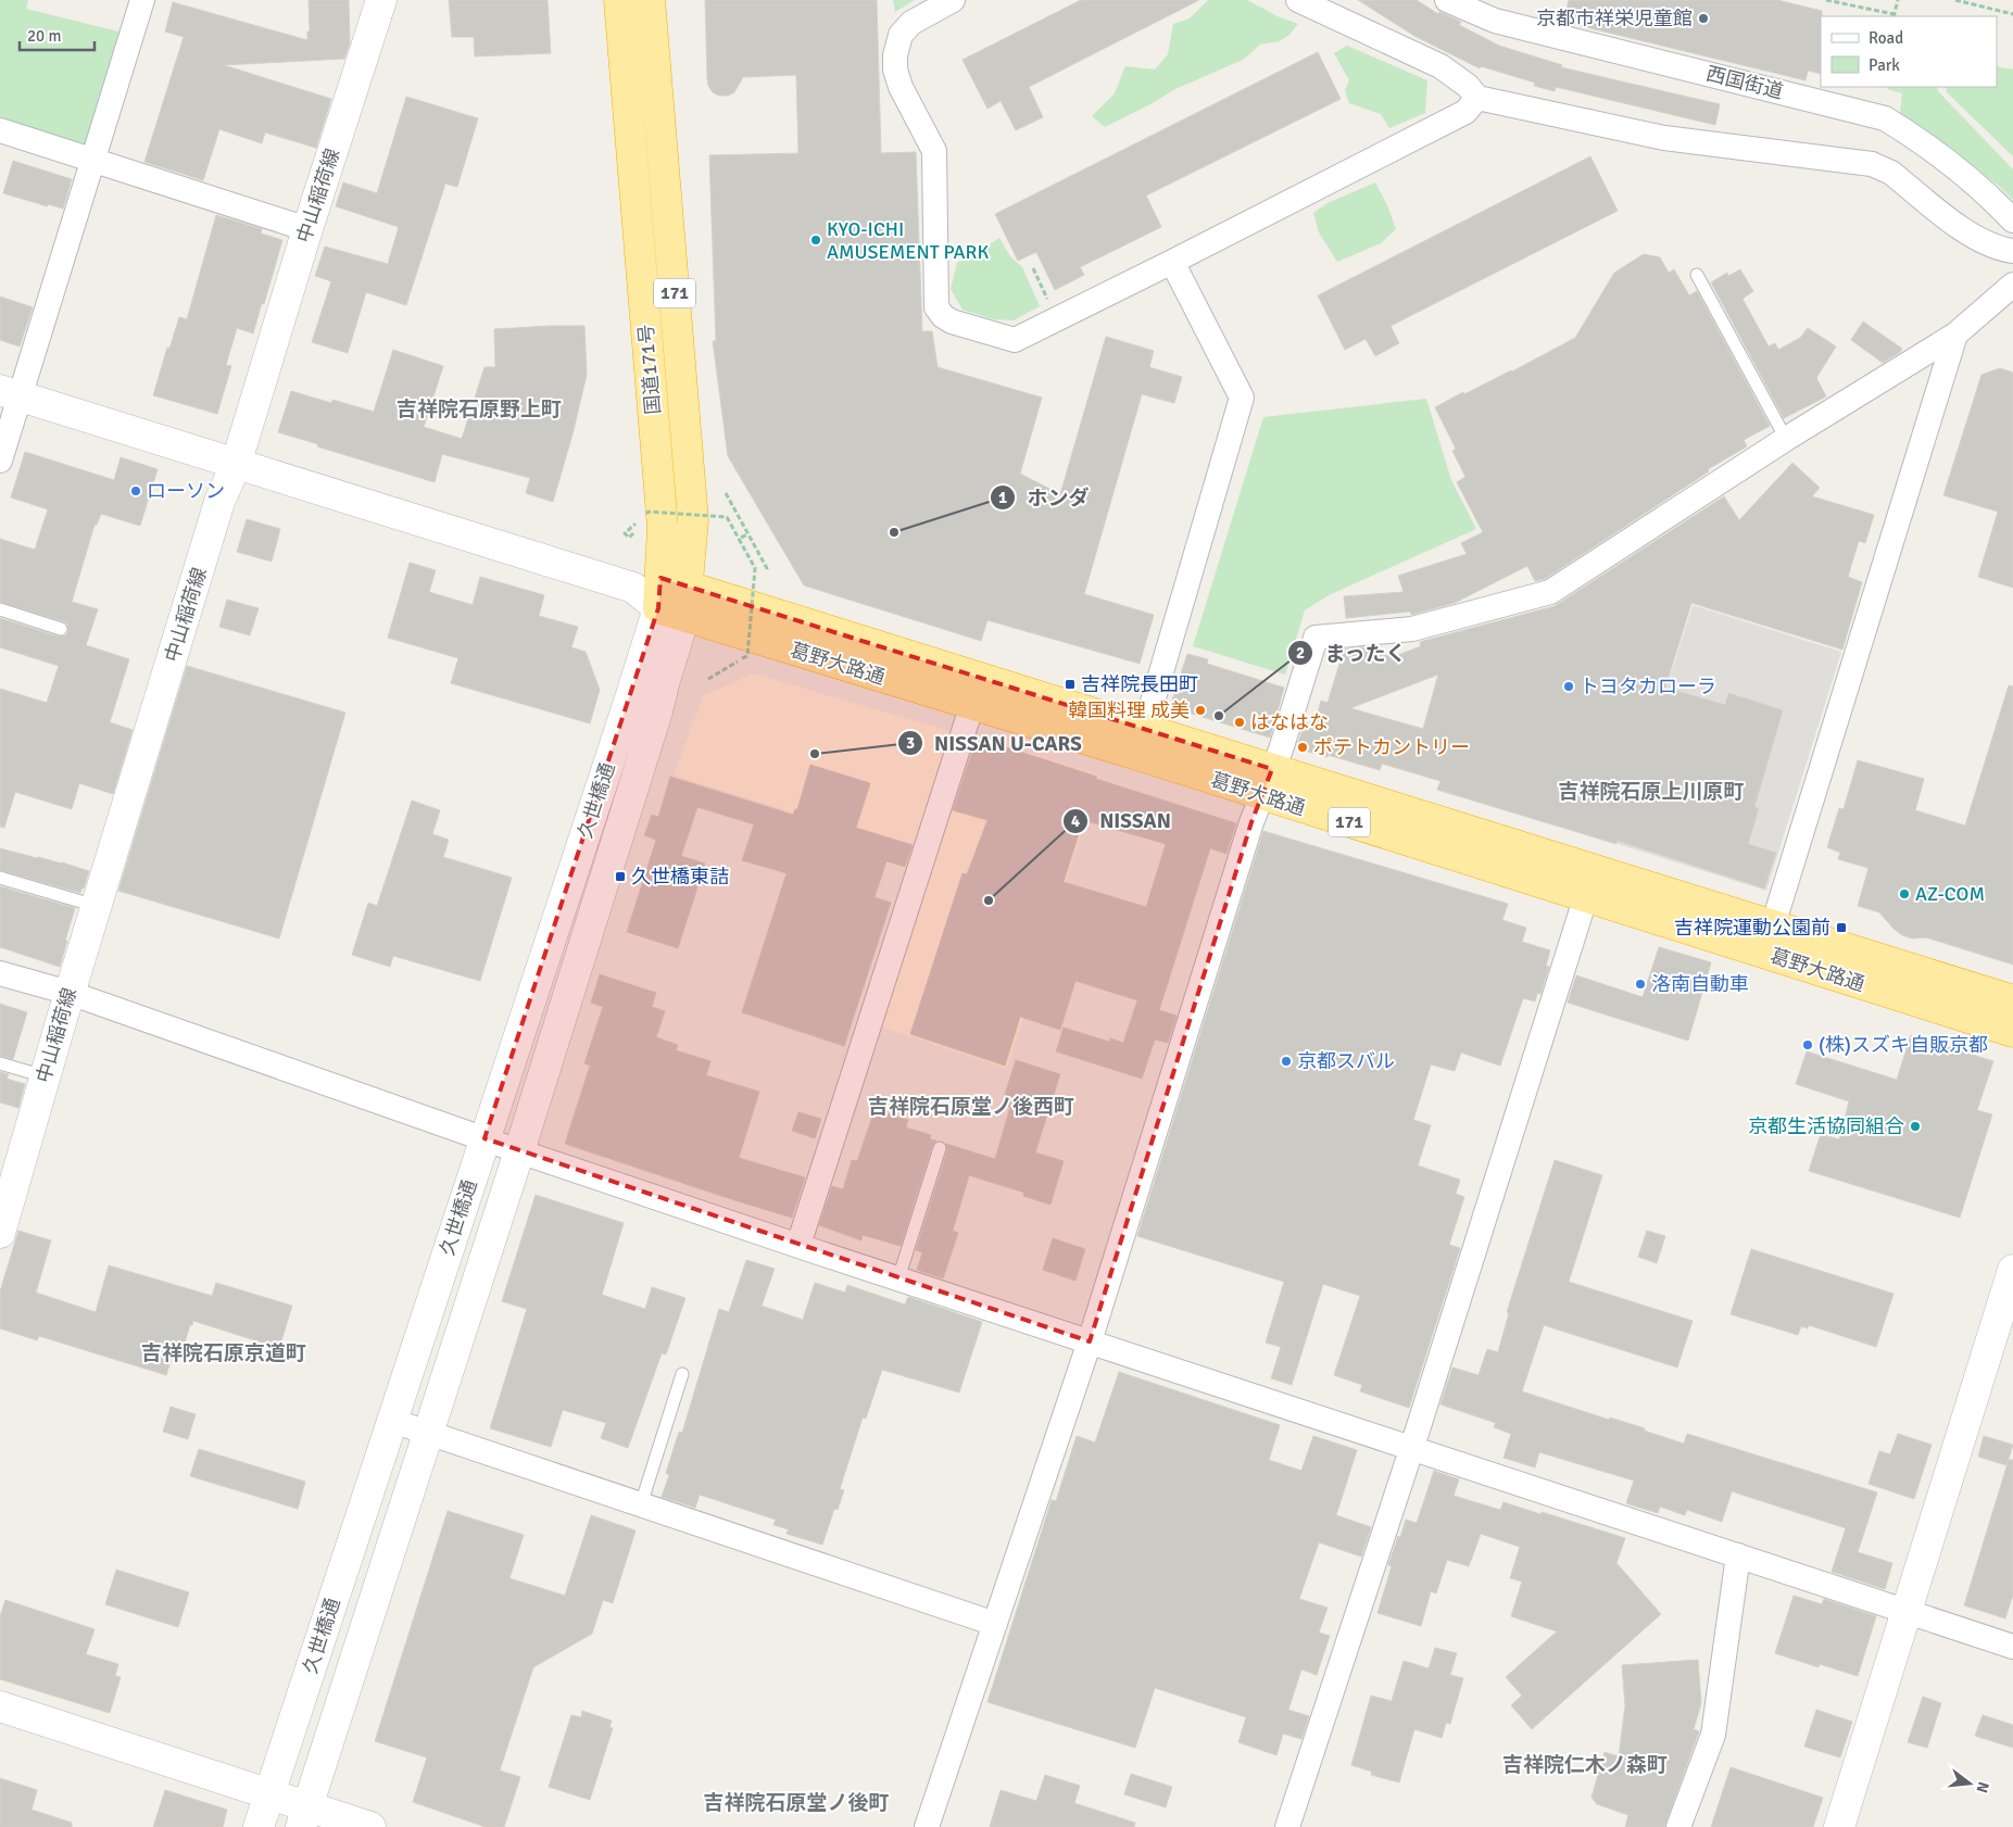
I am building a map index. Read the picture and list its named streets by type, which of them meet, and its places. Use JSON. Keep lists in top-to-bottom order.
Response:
{
  "streets": {
    "highway": ["171", "国道171号", "葛野大路通"],
    "street": ["西国街道", "中山稲荷線", "久世橋通"]
  },
  "crossings": [
    ["171", "国道171号"],
    ["171", "葛野大路通"],
    ["171", "久世橋通"],
    ["国道171号", "葛野大路通"],
    ["葛野大路通", "久世橋通"]
  ],
  "districts": [
    "吉祥院石原野上町",
    "吉祥院石原上川原町",
    "吉祥院石原堂ノ後西町",
    "吉祥院石原京道町",
    "吉祥院仁木ノ森町",
    "吉祥院石原堂ノ後町"
  ],
  "places": {
    "other": [
      "京都市祥栄児童館",
      "KYO-ICHI AMUSEMENT PARK",
      "ローソン",
      "ホンダ",
      "トヨタカローラ",
      "韓国料理 成美",
      "まったく",
      "はなはな",
      "ポテトカントリー",
      "NISSAN U-CARS",
      "AZ-COM",
      "NISSAN",
      "洛南自動車",
      "(株)スズキ自販京都",
      "京都スバル",
      "京都生活協同組合"
    ],
    "transit": ["吉祥院長田町", "久世橋東詰", "吉祥院運動公園前"]
  },
  "legend": ["Road", "Park"],
  "scale_bar": "20 m",
  "north": "right"
}
